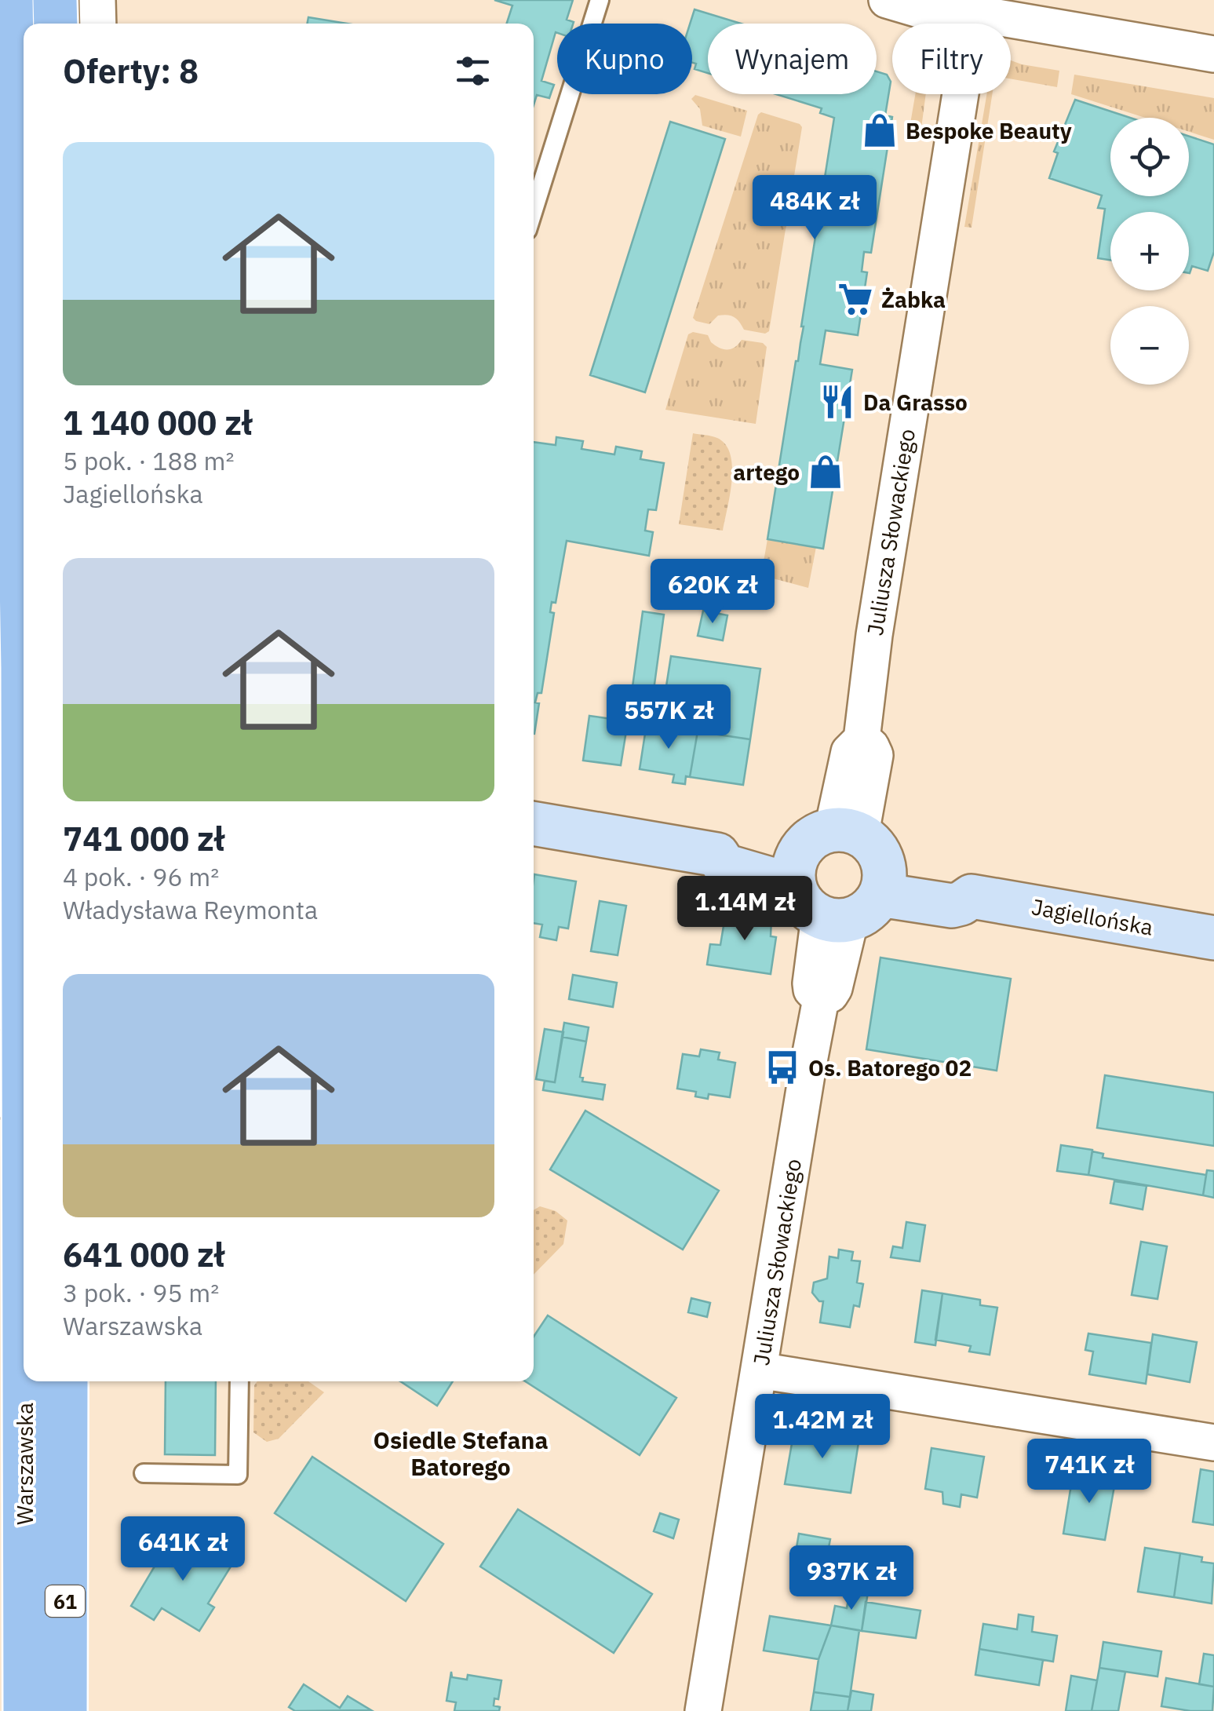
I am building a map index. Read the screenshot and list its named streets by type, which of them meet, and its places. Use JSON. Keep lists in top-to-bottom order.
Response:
{
  "streets": {
    "main road": ["Warszawska", "61"],
    "street": ["Juliusza Słowackiego", "Jagiellońska"]
  },
  "crossings": [
    ["Juliusza Słowackiego", "Jagiellońska"]
  ],
  "districts": ["Osiedle Stefana Batorego"],
  "places": {
    "shop": ["Bespoke Beauty", "artego"],
    "supermarket": ["Żabka"],
    "restaurant": ["Da Grasso"],
    "bus stop": ["Os. Batorego 02"]
  },
  "page": {
    "chip": ["Kupno", "Wynajem", "Filtry"],
    "heading": "Oferty: 8",
    "map_buttons": ["+", "−"],
    "list": [
      {
        "name": "1 140 000 zł",
        "note": "5 pok. · 188 m² · Jagiellońska"
      },
      {
        "name": "741 000 zł",
        "note": "4 pok. · 96 m² · Władysława Reymonta"
      },
      {
        "name": "641 000 zł",
        "note": "3 pok. · 95 m² · Warszawska"
      }
    ],
    "price": [
      "484K zł",
      "620K zł",
      "557K zł",
      "1.14M zł",
      "1.42M zł",
      "741K zł",
      "641K zł",
      "937K zł"
    ]
  }
}
